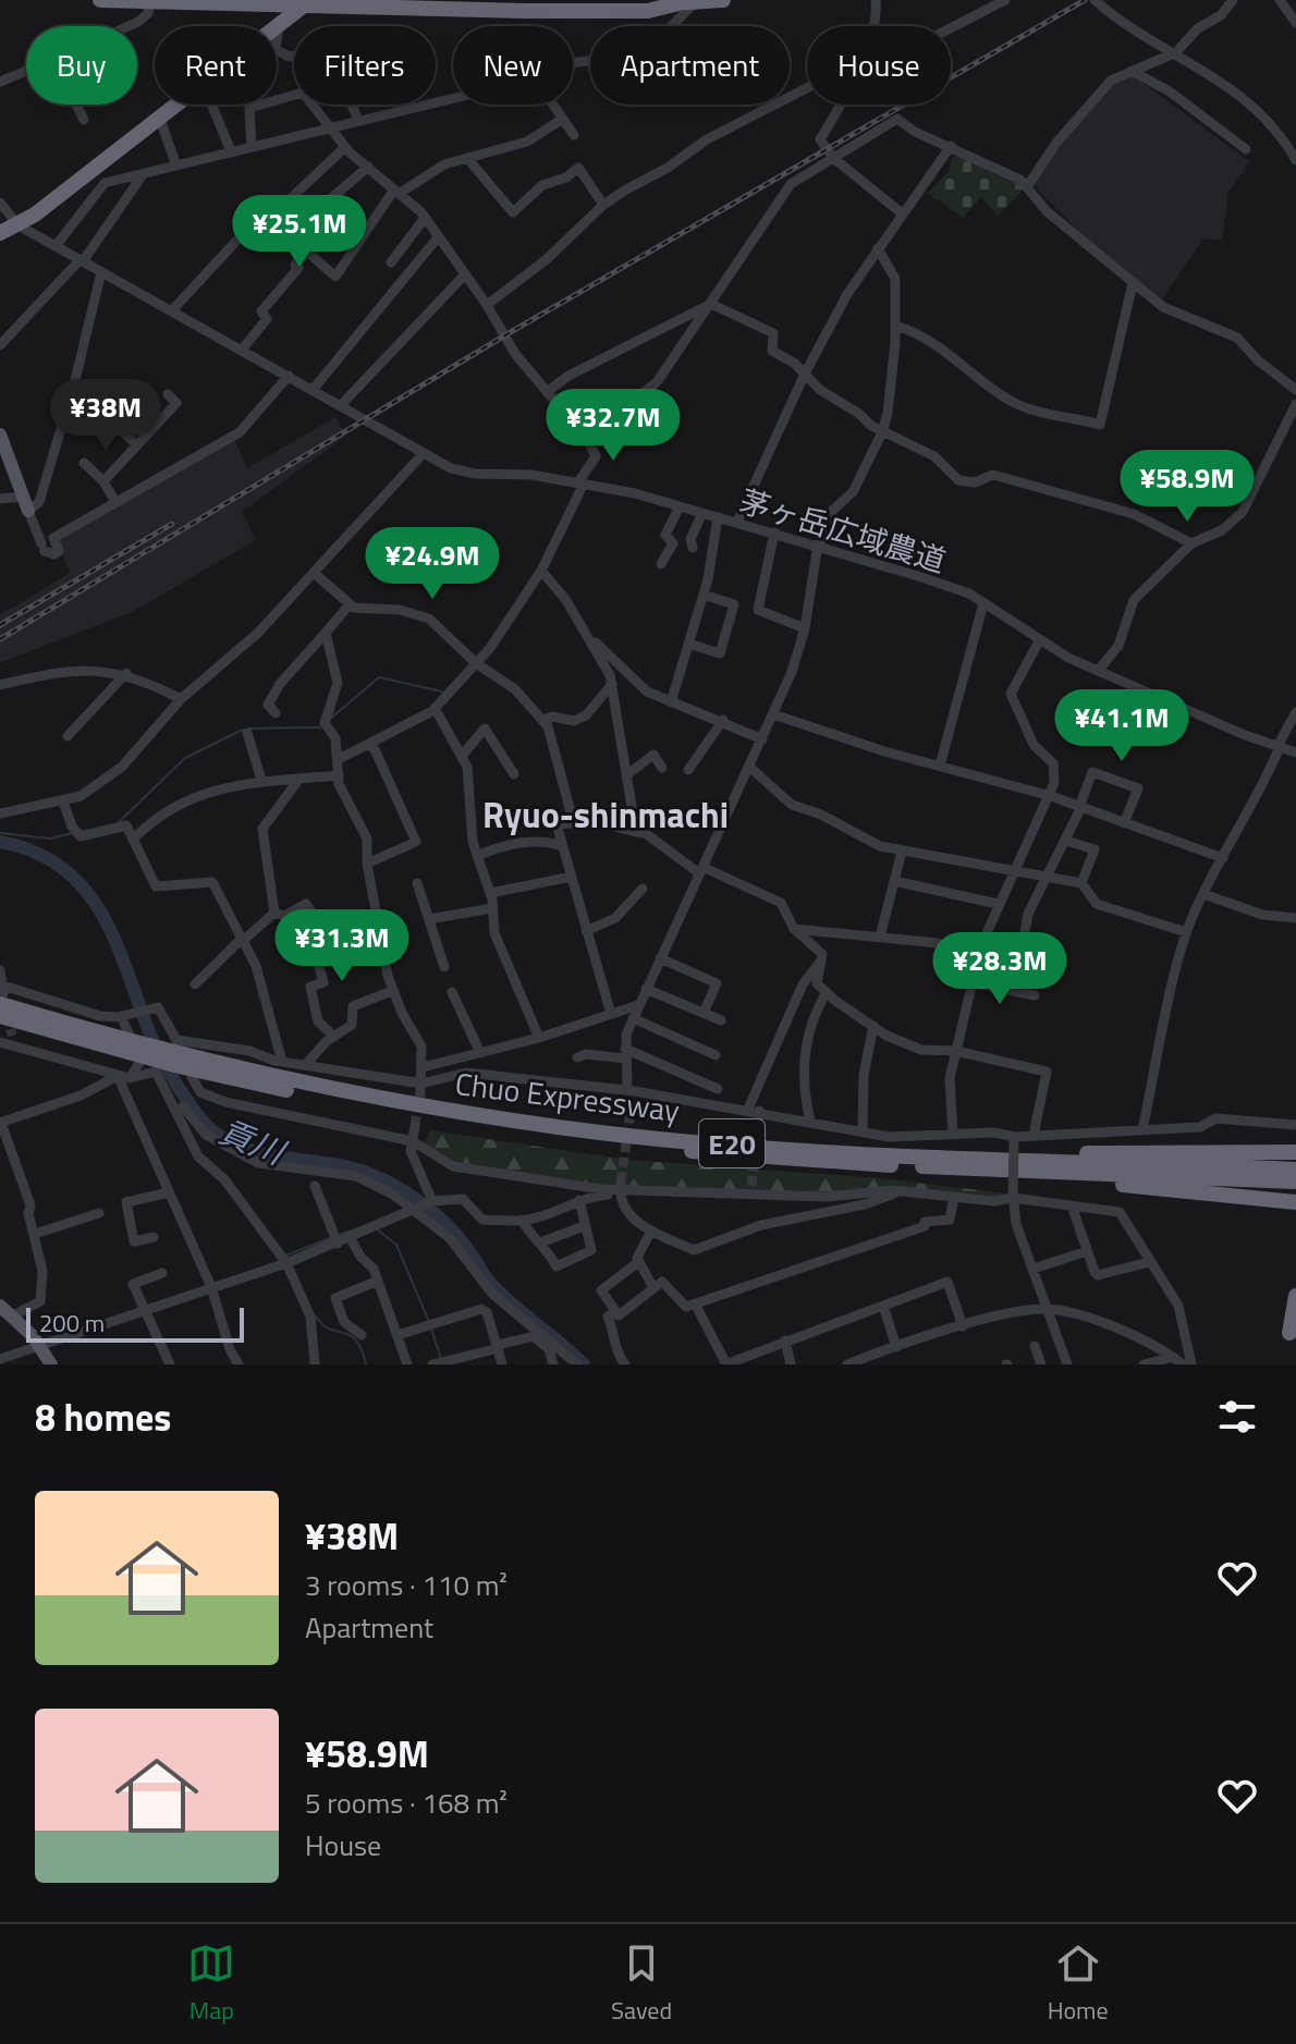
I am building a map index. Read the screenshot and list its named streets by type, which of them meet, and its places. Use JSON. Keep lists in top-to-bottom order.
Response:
{
  "streets": {
    "highway": ["Chuo Expressway", "E20"],
    "street": ["茅ヶ岳広域農道"]
  },
  "districts": ["Ryuo-shinmachi"],
  "water": ["貢川"],
  "scale_bar": "200 m",
  "page": {
    "chip": [
      "Buy",
      "Rent",
      "Filters",
      "New",
      "Apartment",
      "House"
    ],
    "price": [
      "¥25.1M",
      "¥38M",
      "¥32.7M",
      "¥58.9M",
      "¥24.9M",
      "¥41.1M",
      "¥31.3M",
      "¥28.3M"
    ],
    "scale": "200 m",
    "heading": "8 homes",
    "list": [
      {
        "name": "¥38M",
        "note": "3 rooms · 110 m² · Apartment"
      },
      {
        "name": "¥58.9M",
        "note": "5 rooms · 168 m² · House"
      }
    ],
    "tabs": ["Map", "Saved", "Home"]
  }
}
